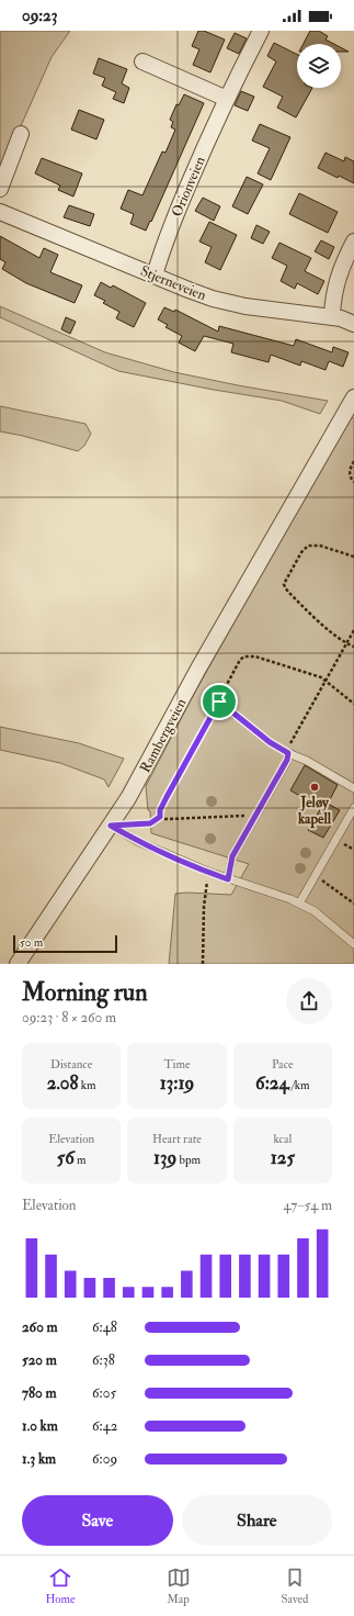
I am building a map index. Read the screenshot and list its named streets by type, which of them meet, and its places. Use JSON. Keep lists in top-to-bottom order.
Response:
{
  "streets": {
    "street": ["Orionveien", "Stjerneveien", "Rambergveien"]
  },
  "crossings": [
    ["Orionveien", "Stjerneveien"]
  ],
  "places": ["Jeløy kapell"],
  "scale_bar": "50 m",
  "page": {
    "status": "09:23",
    "scale": "50 m",
    "heading": ["Morning run", "09:23 · 8 × 260 m"],
    "stats": [
      ["Distance", "2.08 km"],
      ["Time", "13:19"],
      ["Pace", "6:24 /km"],
      ["Elevation", "56 m"],
      ["Heart rate", "139 bpm"],
      ["kcal", "125"]
    ],
    "chart": ["Elevation", "47–54 m"],
    "list": [
      {
        "name": "260 m",
        "note": "6:48"
      },
      {
        "name": "520 m",
        "note": "6:38"
      },
      {
        "name": "780 m",
        "note": "6:05"
      },
      {
        "name": "1.0 km",
        "note": "6:42"
      },
      {
        "name": "1.3 km",
        "note": "6:09"
      }
    ],
    "buttons": ["Save", "Share"],
    "tabs": ["Home", "Map", "Saved"]
  }
}
